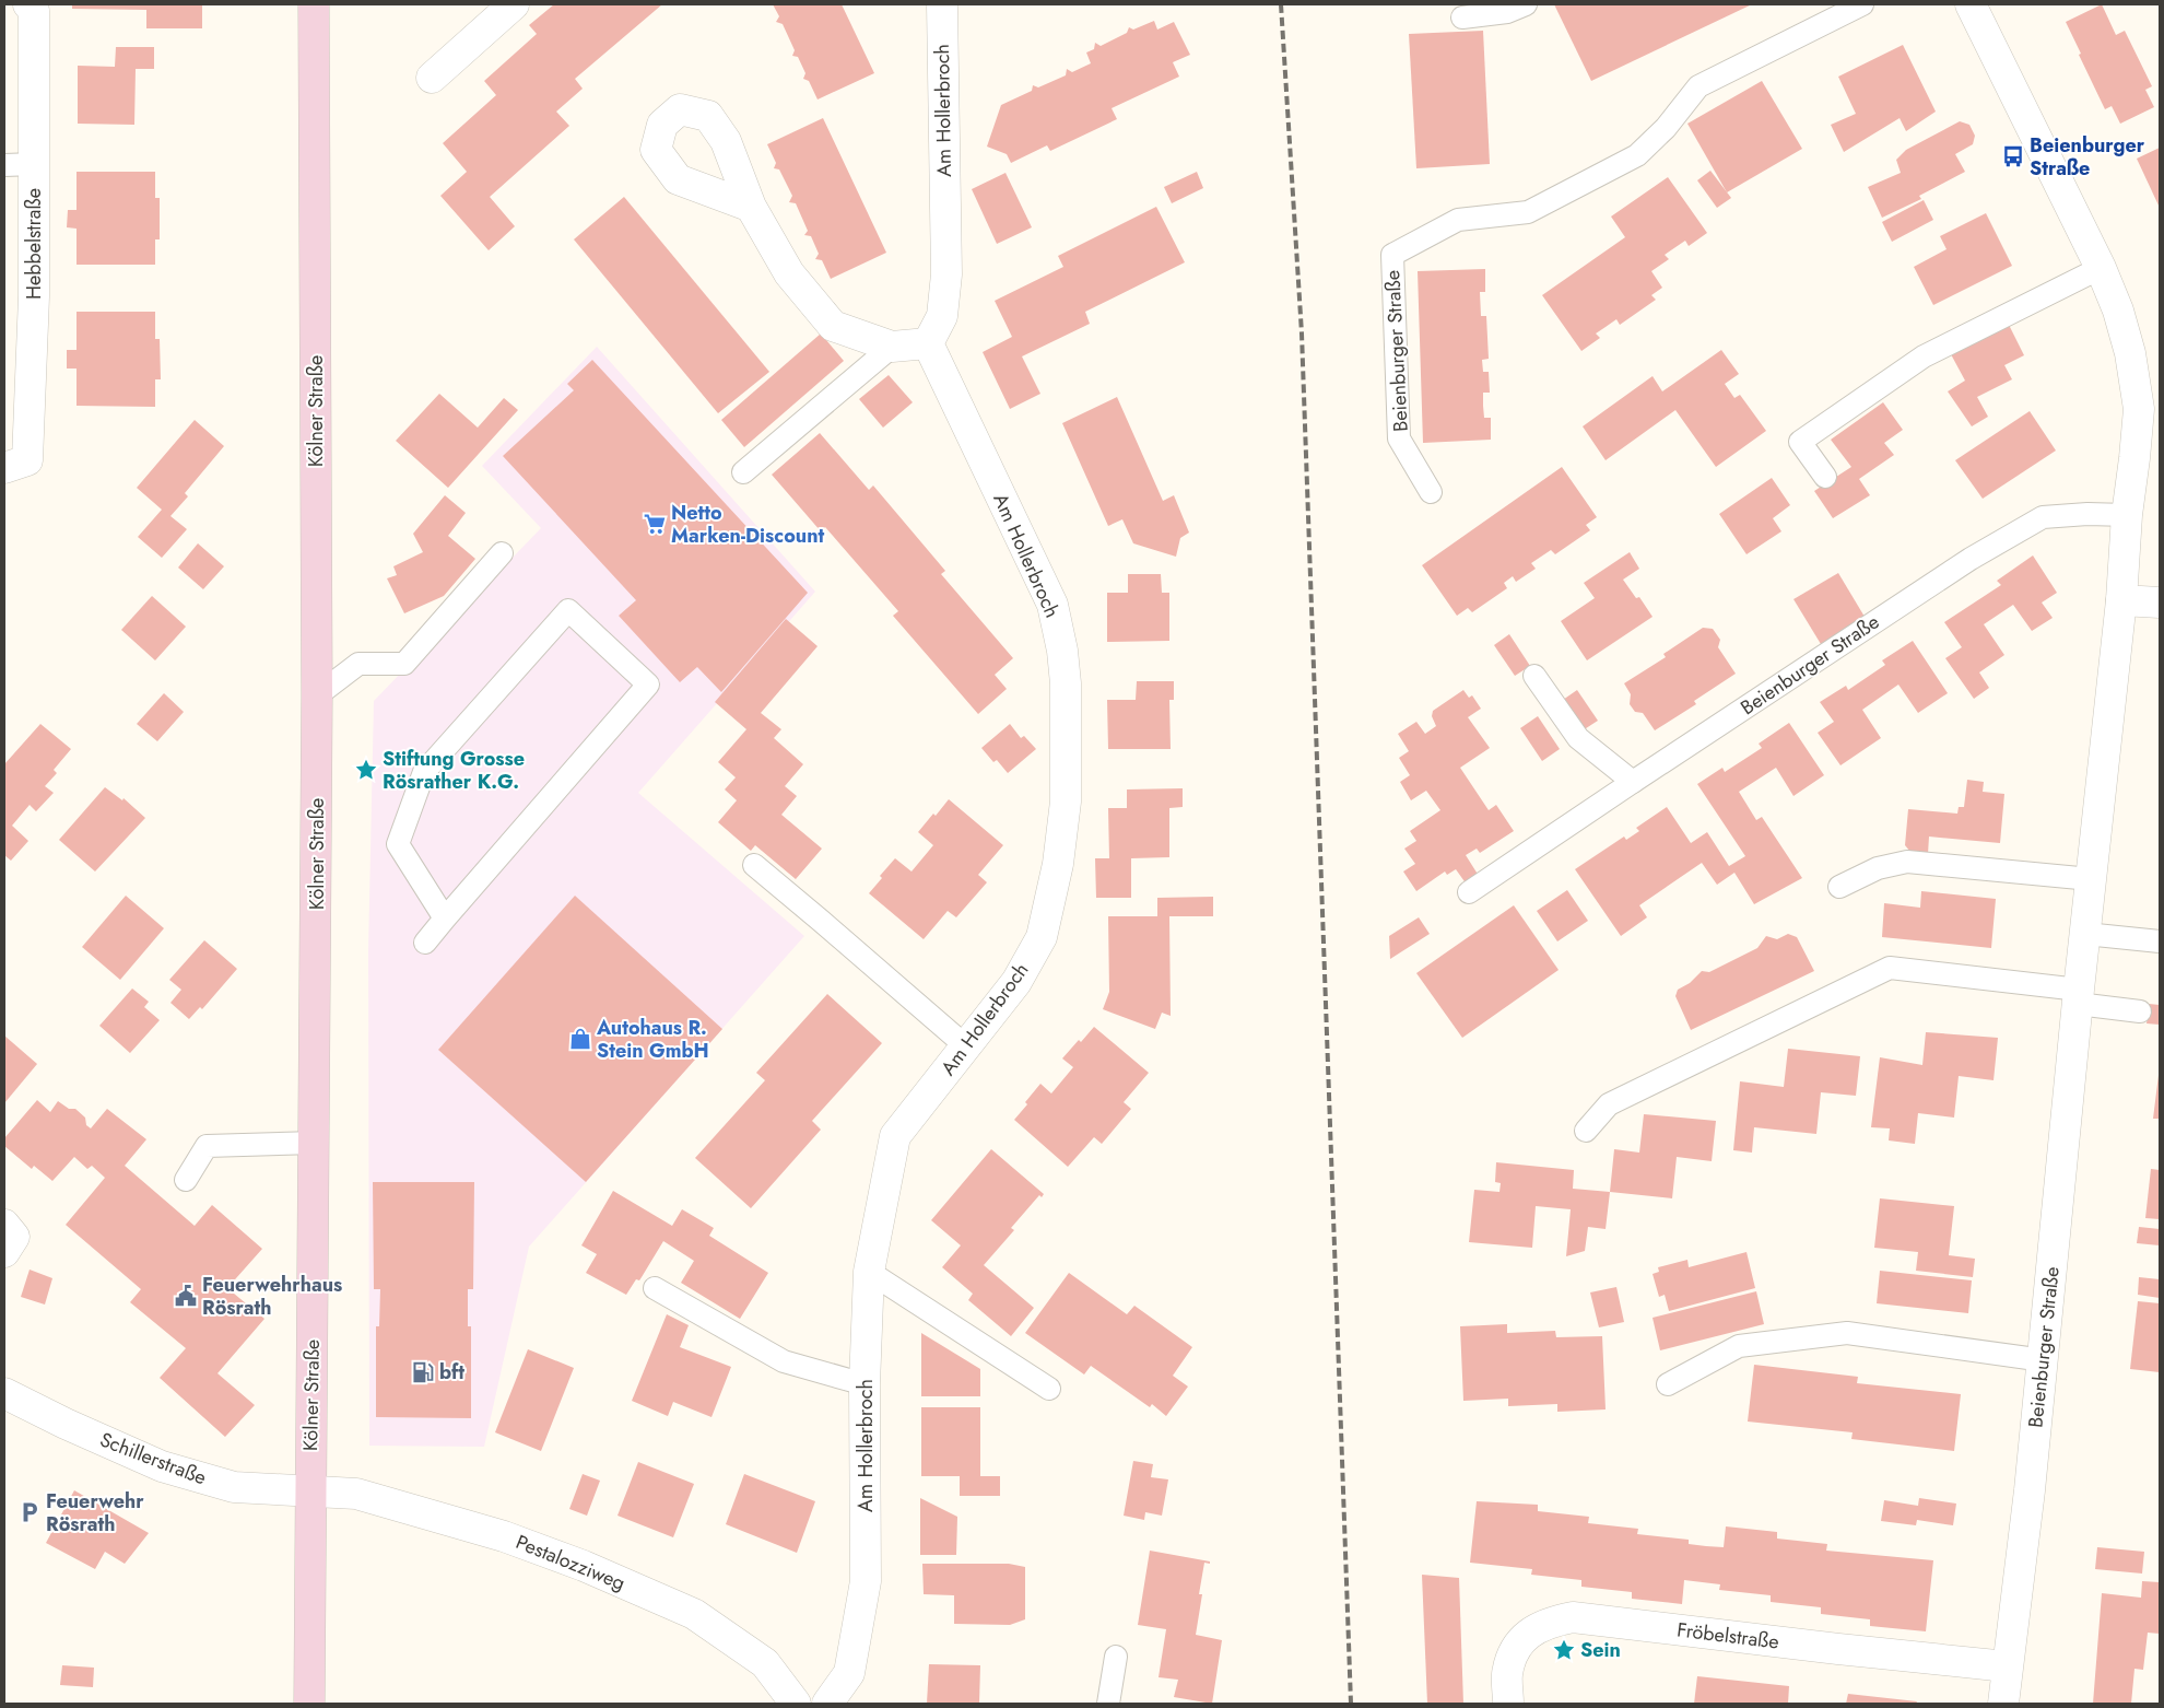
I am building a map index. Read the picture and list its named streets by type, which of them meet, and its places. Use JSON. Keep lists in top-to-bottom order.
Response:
{
  "streets": {
    "main road": ["Kölner Straße"],
    "street": [
      "Am Hollerbroch",
      "Hebbelstraße",
      "Beienburger Straße",
      "Schillerstraße",
      "Pestalozziweg",
      "Fröbelstraße"
    ]
  },
  "crossings": [
    ["Beienburger Straße", "Fröbelstraße"],
    ["Kölner Straße", "Schillerstraße"],
    ["Kölner Straße", "Pestalozziweg"],
    ["Schillerstraße", "Pestalozziweg"]
  ],
  "places": {
    "bus stop": ["Beienburger Straße"],
    "supermarket": ["Netto Marken-Discount"],
    "place": ["Stiftung Grosse Rösrather K.G.", "Sein"],
    "shop": ["Autohaus R. Stein GmbH"],
    "public building": ["Feuerwehrhaus Rösrath"],
    "fuel station": ["bft"],
    "parking": ["Feuerwehr Rösrath"]
  }
}
